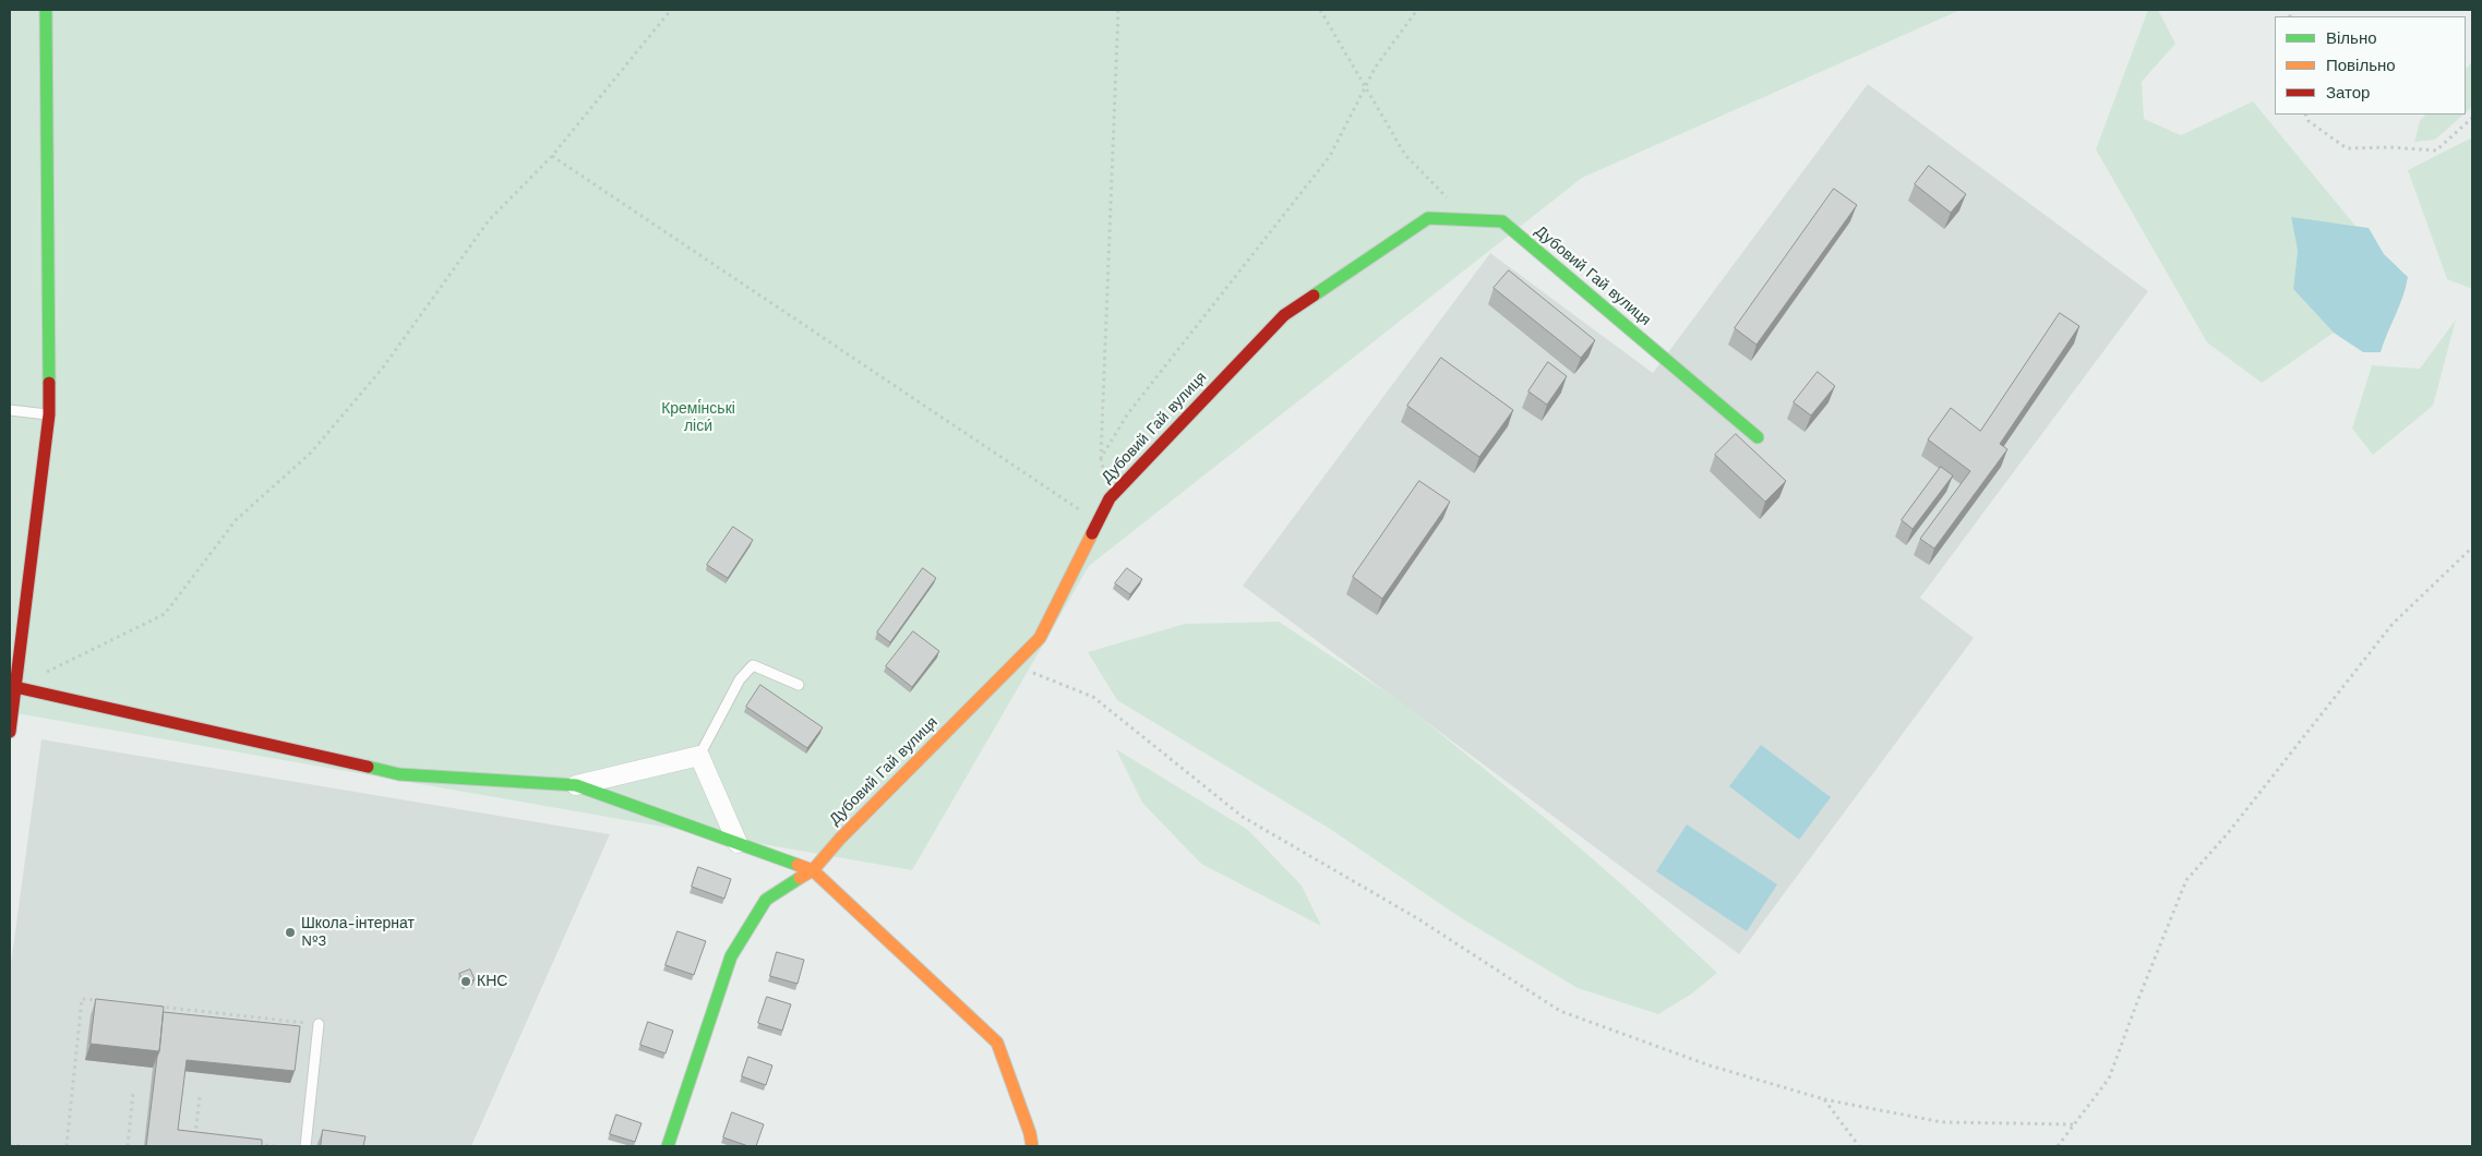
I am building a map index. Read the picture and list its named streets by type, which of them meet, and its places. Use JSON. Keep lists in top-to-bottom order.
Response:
{
  "streets": {
    "street": ["Дубовий Гай вулиця"]
  },
  "parks": ["Кремі́нські ліси́"],
  "places": ["Школа-інтернат №3", "КНС"],
  "legend": ["Вільно", "Повільно", "Затор"]
}
